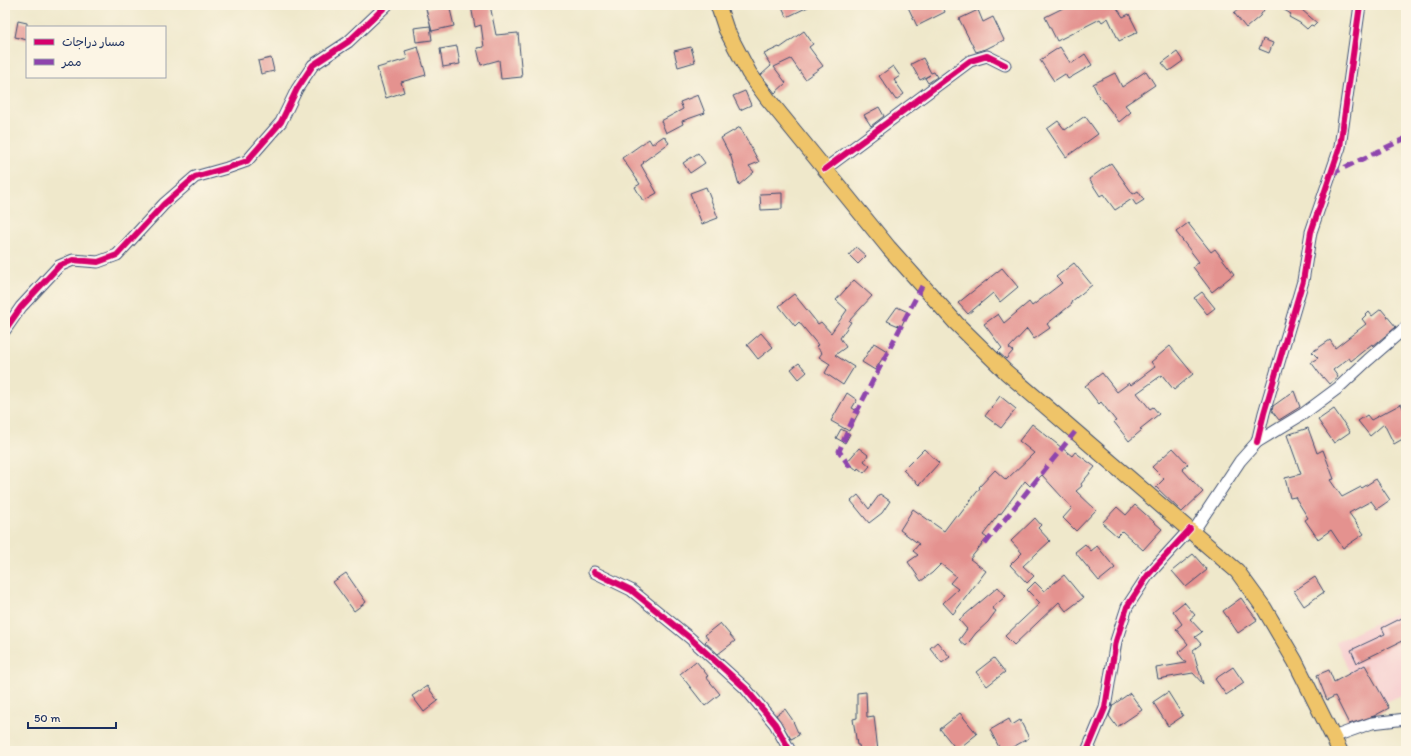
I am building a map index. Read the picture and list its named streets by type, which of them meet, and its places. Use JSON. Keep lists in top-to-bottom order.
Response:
{
  "legend": ["مسار دراجات", "ممر"],
  "scale_bar": "50 m"
}
